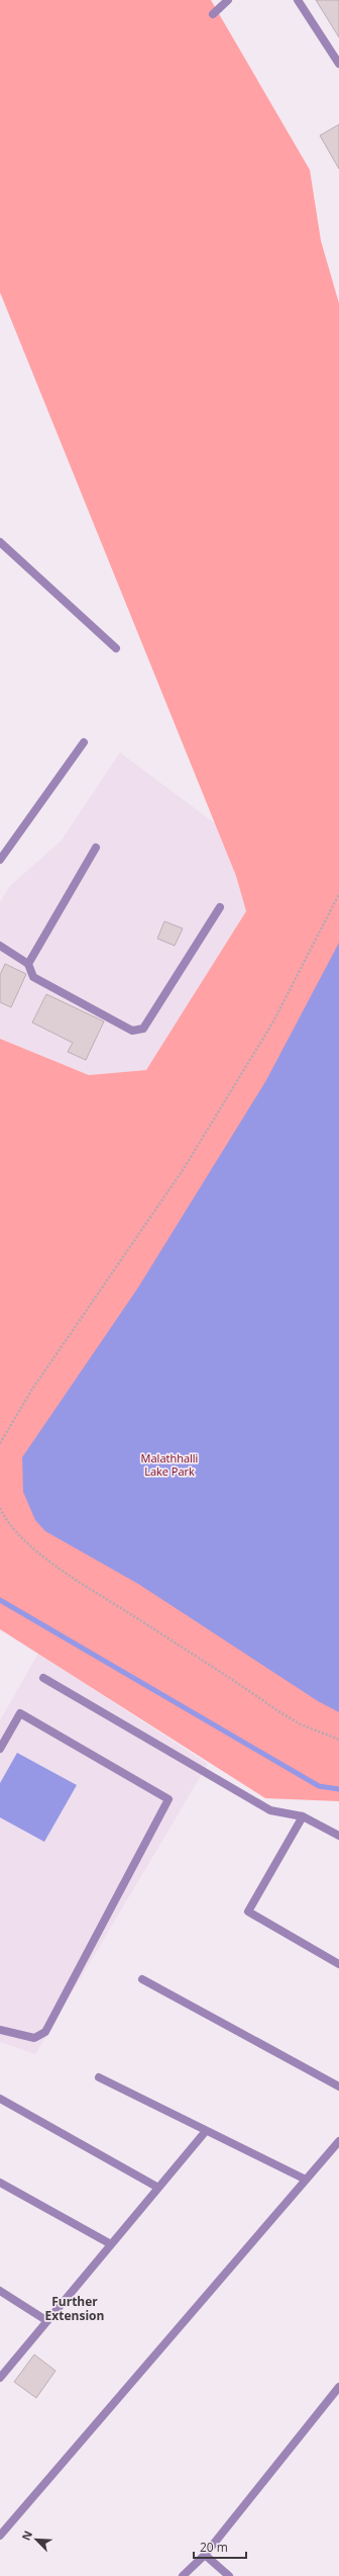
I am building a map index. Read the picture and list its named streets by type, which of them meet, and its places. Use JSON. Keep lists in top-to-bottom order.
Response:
{
  "districts": ["Further Extension"],
  "parks": ["Malathhalli Lake Park"],
  "scale_bar": "20 m",
  "north": "top left"
}
